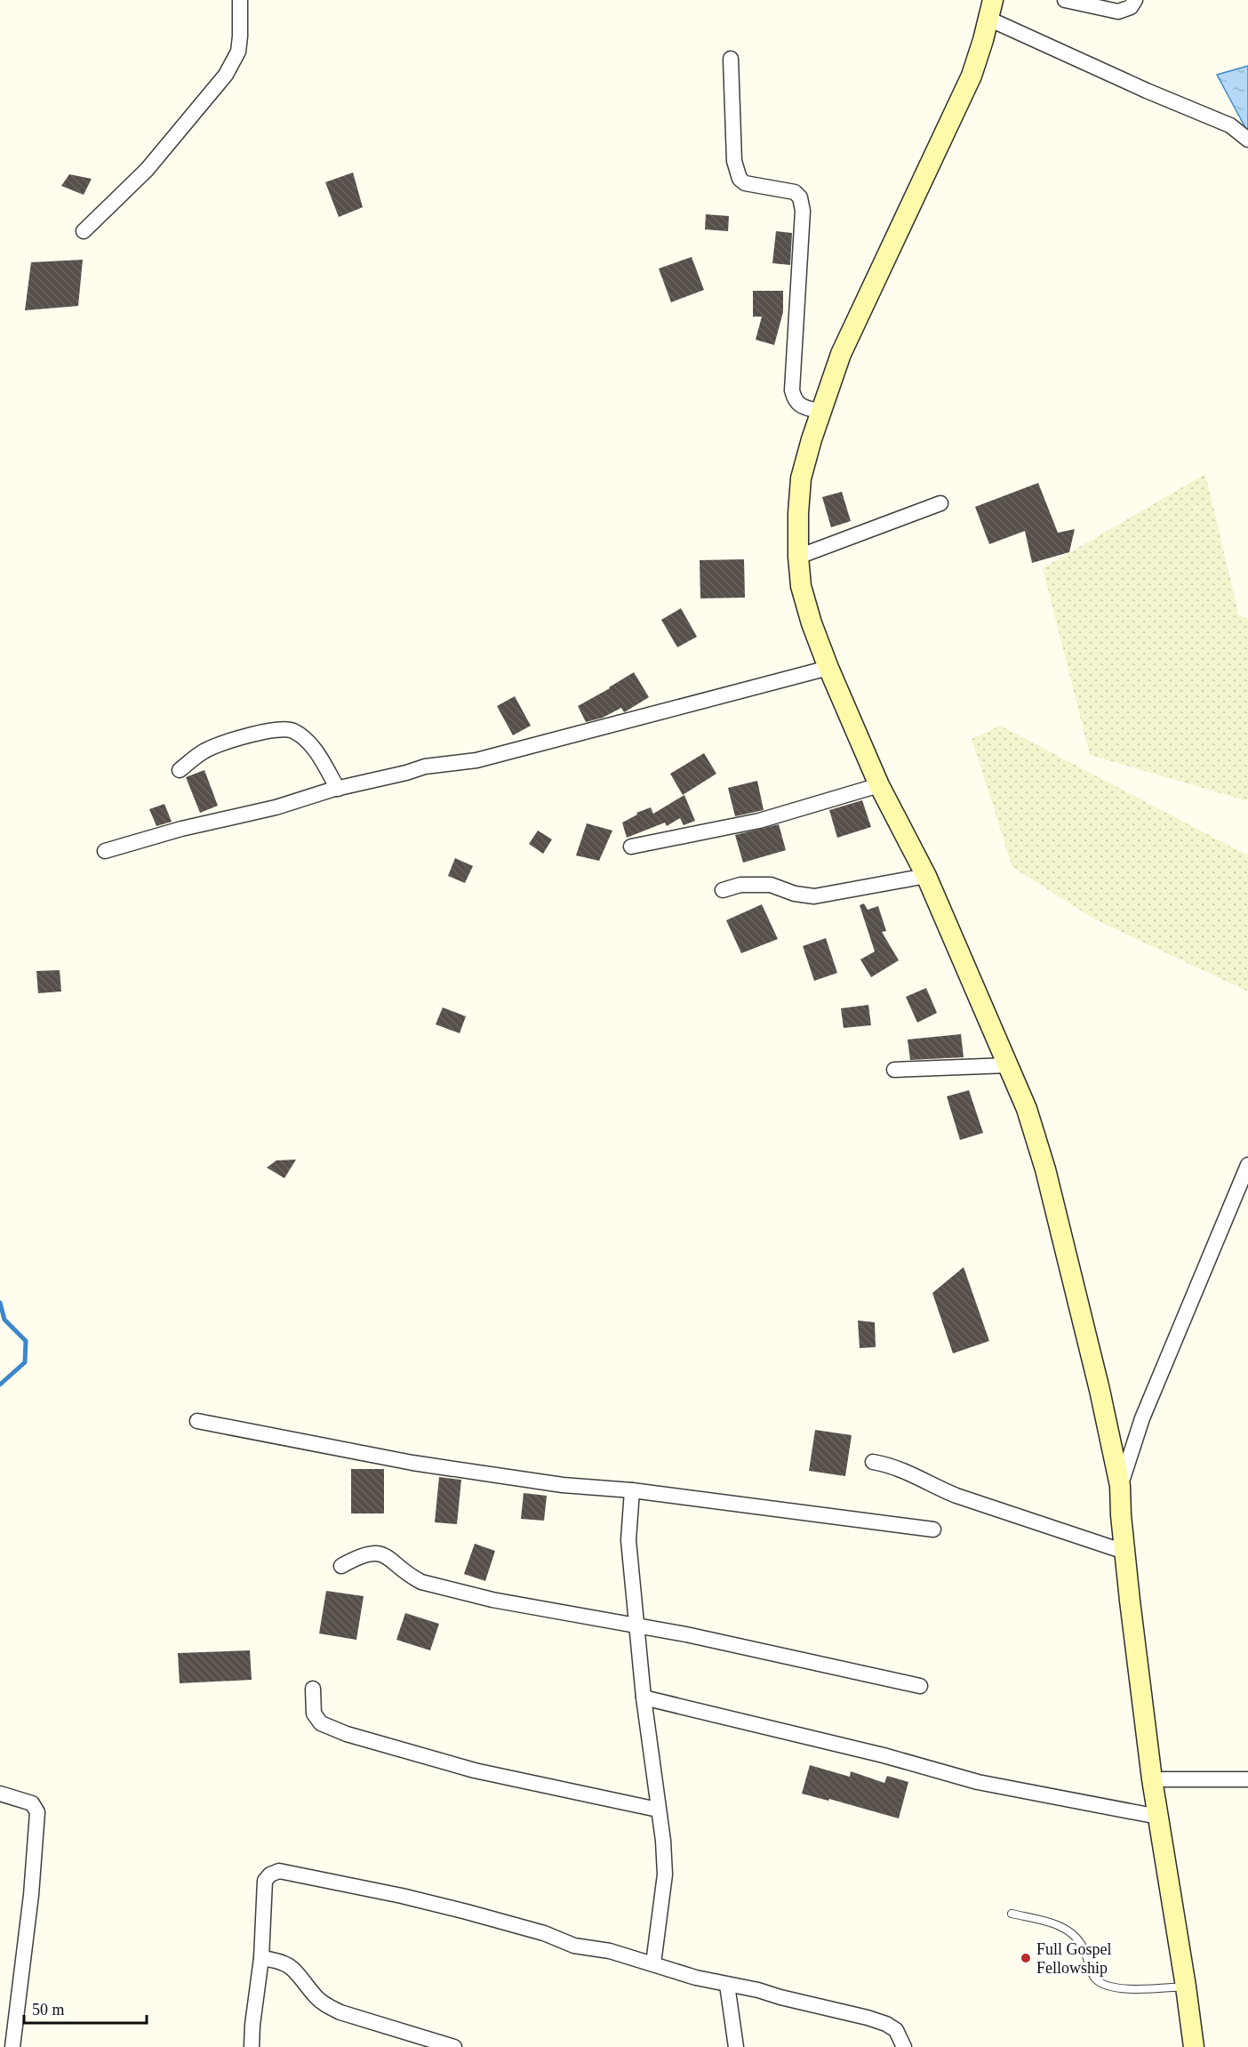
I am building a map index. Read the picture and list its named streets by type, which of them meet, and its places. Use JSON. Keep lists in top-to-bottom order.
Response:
{
  "places": ["Full Gospel Fellowship"],
  "scale_bar": "50 m"
}
